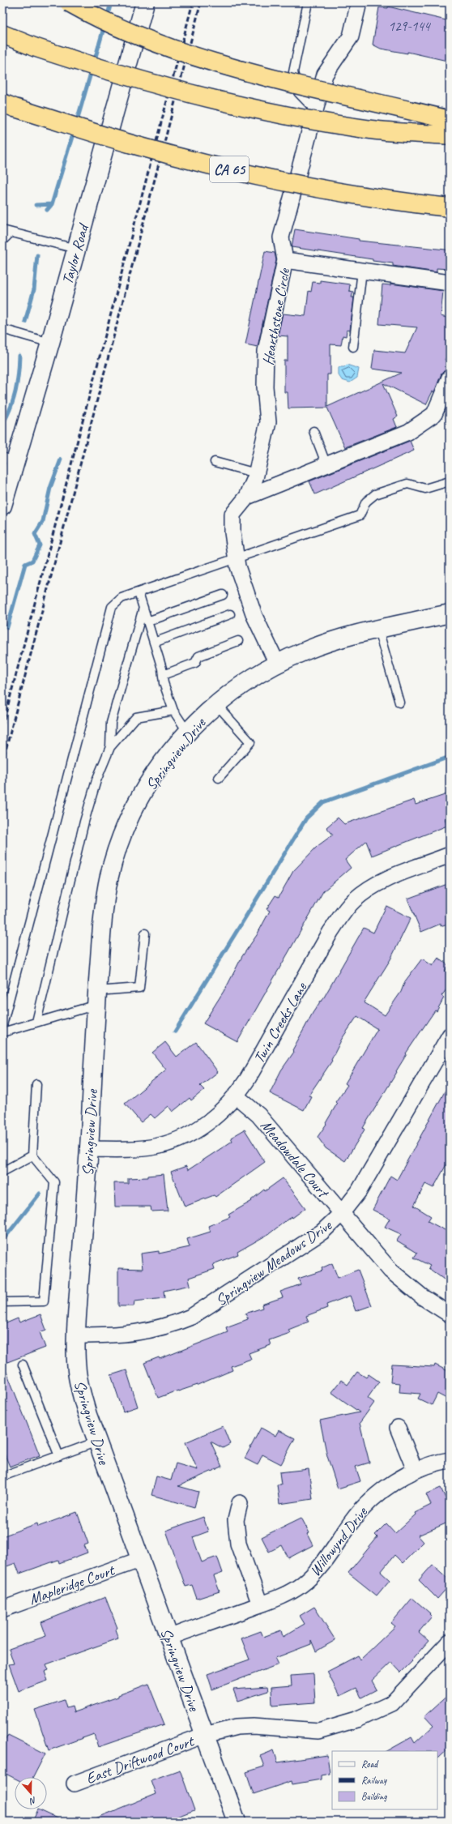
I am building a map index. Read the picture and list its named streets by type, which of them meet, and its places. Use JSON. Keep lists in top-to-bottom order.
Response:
{
  "streets": {
    "highway": ["CA 65"],
    "street": [
      "Taylor Road",
      "Hearthstone Circle",
      "Springview Drive",
      "Twin Creeks Lane",
      "Meadowdale Court",
      "Springview Meadows Drive",
      "Willowynd Drive",
      "Mapleridge Court",
      "East Driftwood Court"
    ]
  },
  "crossings": [
    ["Hearthstone Circle", "Springview Drive"],
    ["Springview Drive", "Twin Creeks Lane"],
    ["Springview Drive", "Springview Meadows Drive"],
    ["Springview Drive", "Willowynd Drive"],
    ["Springview Drive", "Mapleridge Court"],
    ["Springview Drive", "East Driftwood Court"],
    ["Twin Creeks Lane", "Meadowdale Court"],
    ["Meadowdale Court", "Springview Meadows Drive"]
  ],
  "house_numbers": ["129-144"],
  "legend": ["Road", "Railway", "Building"],
  "north": "bottom"
}
